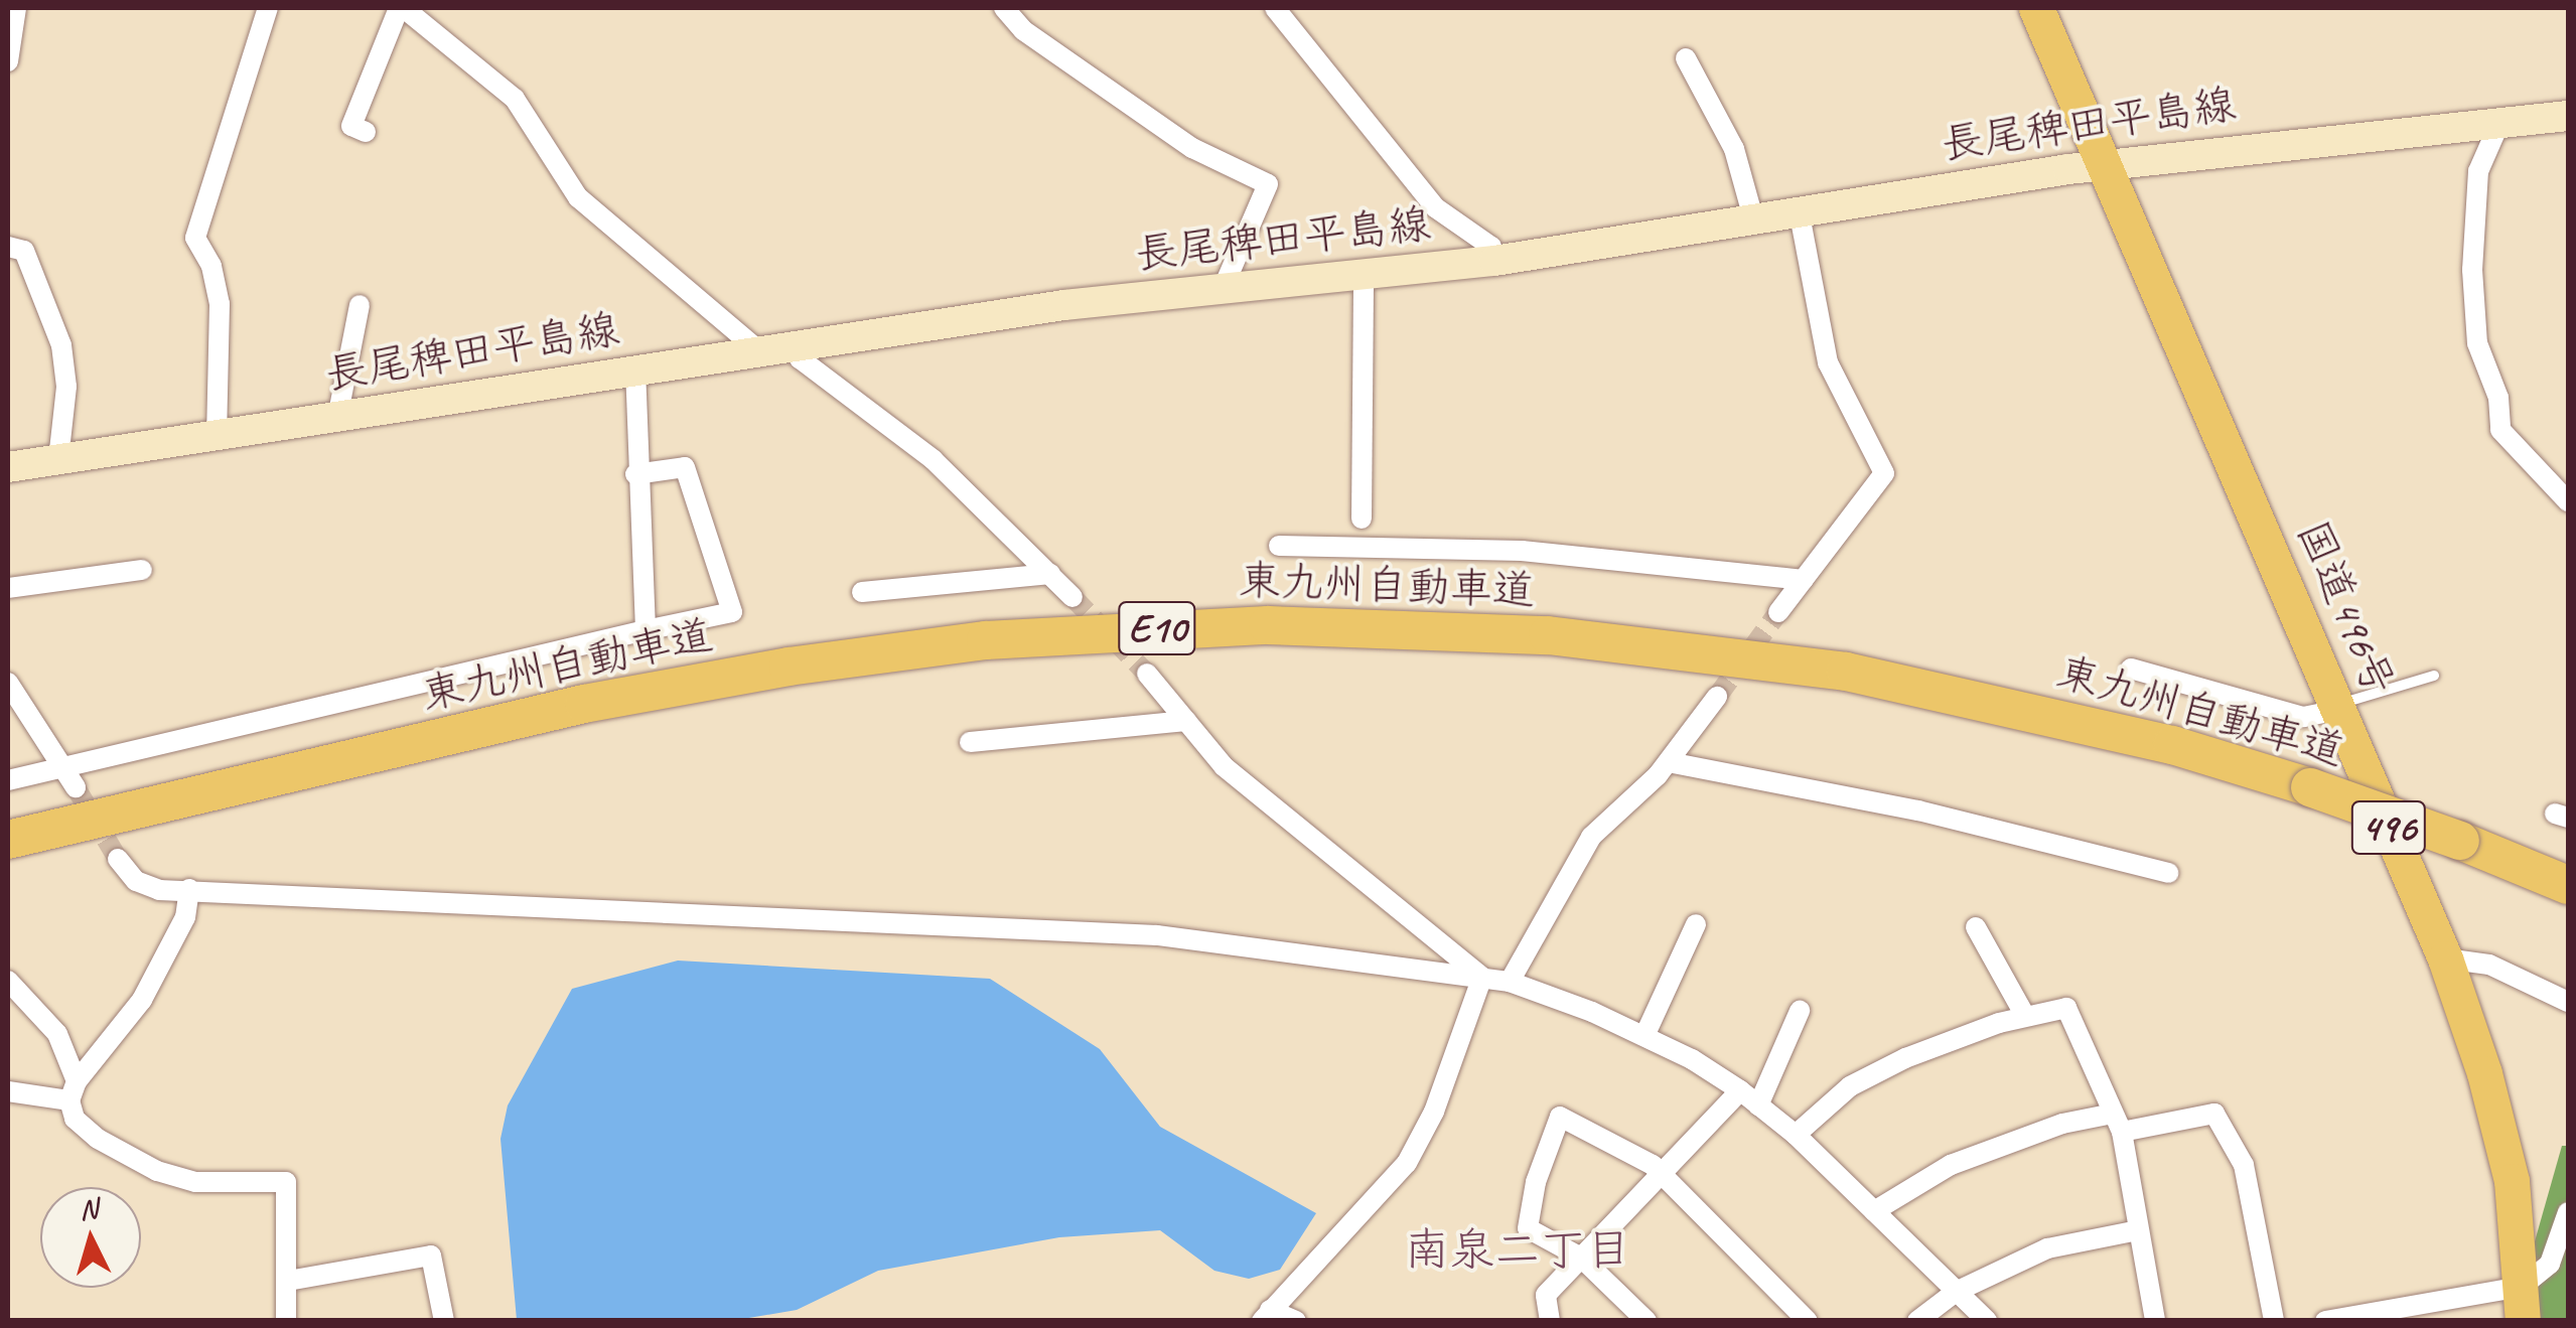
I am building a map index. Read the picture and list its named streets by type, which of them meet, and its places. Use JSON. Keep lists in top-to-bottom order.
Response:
{
  "streets": {
    "highway": [
      "東九州自動車道",
      "国道496号",
      "E10",
      "496"
    ],
    "main road": ["長尾稗田平島線"]
  },
  "crossings": [
    ["長尾稗田平島線", "国道496号"]
  ],
  "districts": ["南泉二丁目"],
  "north": "top"
}
